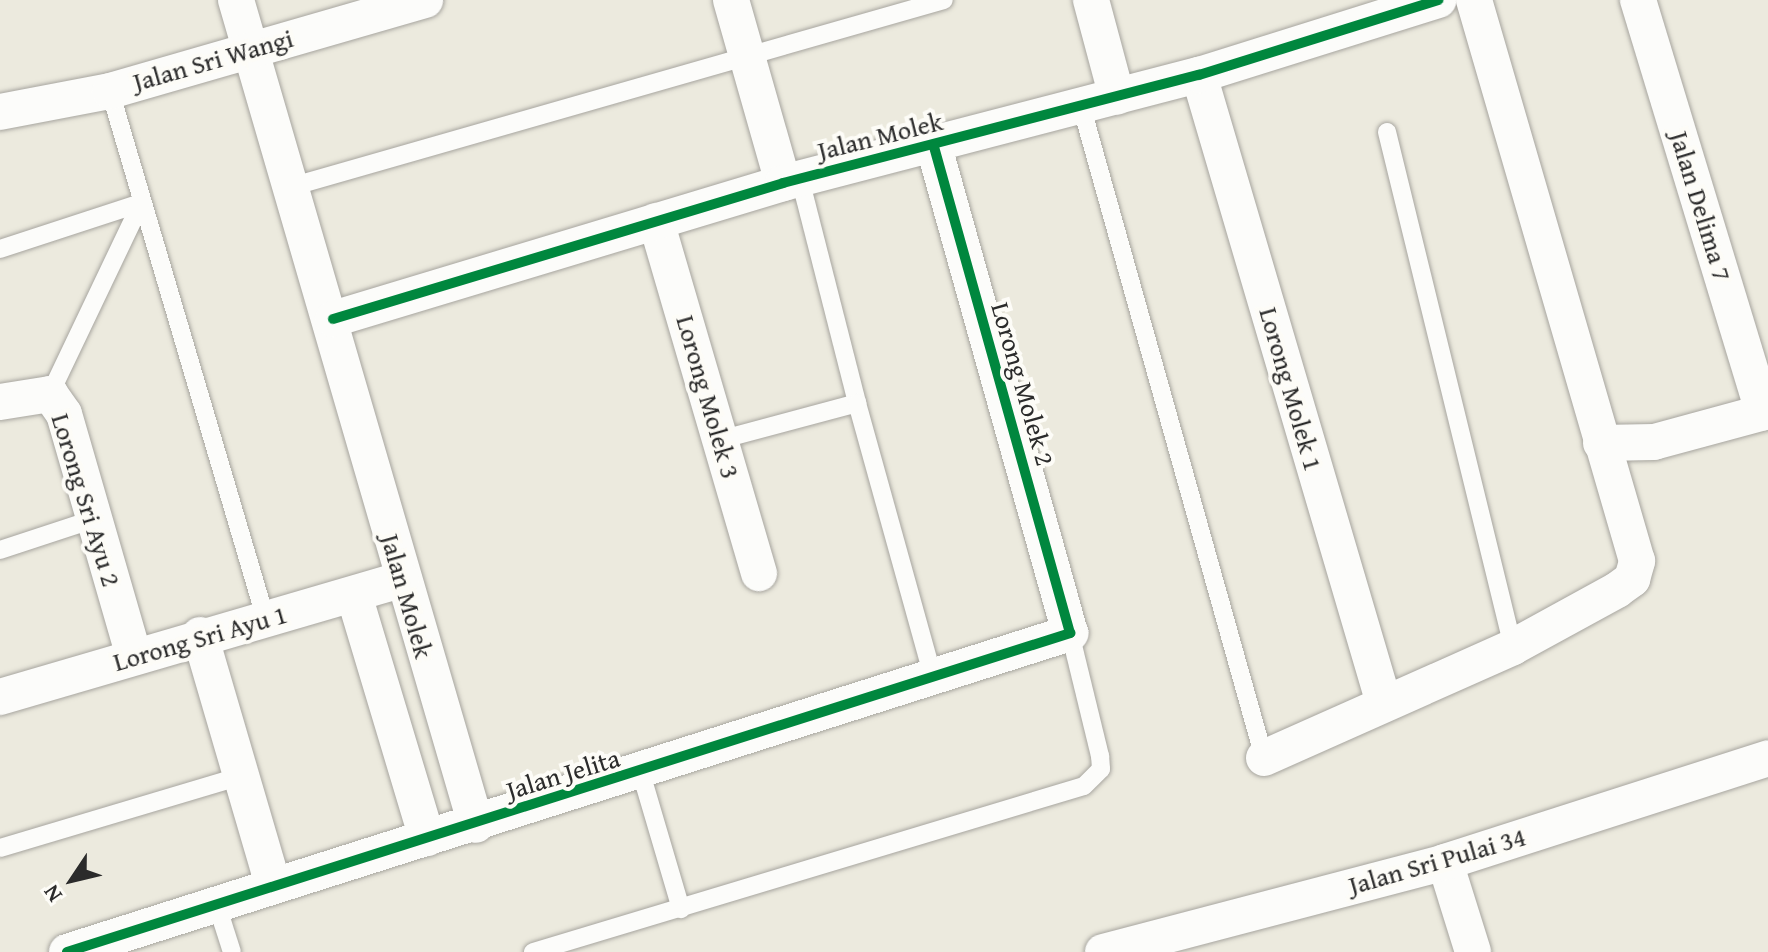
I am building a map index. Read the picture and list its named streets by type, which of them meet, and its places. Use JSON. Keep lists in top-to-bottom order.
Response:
{
  "streets": {
    "street": [
      "Jalan Sri Wangi",
      "Jalan Molek",
      "Jalan Delima 7",
      "Lorong Molek 2",
      "Lorong Molek 1",
      "Lorong Molek 3",
      "Lorong Sri Ayu 2",
      "Lorong Sri Ayu 1",
      "Jalan Jelita",
      "Jalan Sri Pulai 34"
    ]
  },
  "crossings": [
    ["Jalan Sri Wangi", "Jalan Molek"],
    ["Jalan Molek", "Lorong Molek 2"],
    ["Jalan Molek", "Lorong Molek 1"],
    ["Jalan Molek", "Lorong Molek 3"],
    ["Jalan Molek", "Lorong Sri Ayu 1"],
    ["Jalan Molek", "Jalan Jelita"],
    ["Lorong Molek 2", "Jalan Jelita"],
    ["Lorong Sri Ayu 2", "Lorong Sri Ayu 1"]
  ],
  "north": "bottom left"
}
